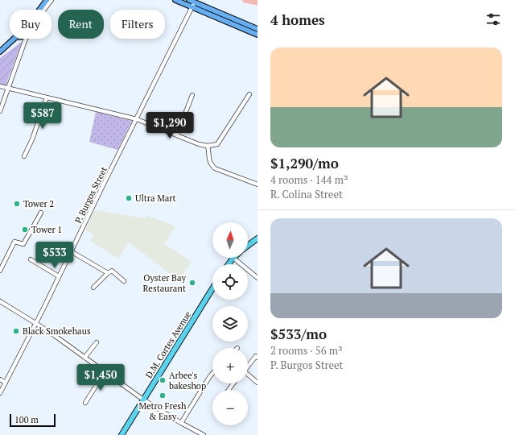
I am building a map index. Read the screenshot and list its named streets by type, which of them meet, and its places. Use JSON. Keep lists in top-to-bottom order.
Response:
{
  "streets": {
    "highway": ["D.M. Cortes Avenue"],
    "street": ["P. Burgos Street"]
  },
  "places": [
    "Ultra Mart",
    "Tower 2",
    "Tower 1",
    "Oyster Bay Restaurant",
    "Black Smokehaus",
    "Arbee's bakeshop",
    "Metro Fresh & Easy"
  ],
  "scale_bar": "100 m",
  "north": "top",
  "page": {
    "heading": "4 homes",
    "chip": ["Buy", "Rent", "Filters"],
    "list": [
      {
        "name": "$1,290/mo",
        "note": "4 rooms · 144 m² · R. Colina Street"
      },
      {
        "name": "$533/mo",
        "note": "2 rooms · 56 m² · P. Burgos Street"
      }
    ],
    "price": [
      "$587",
      "$1,290",
      "$533",
      "$1,450"
    ],
    "map_buttons": ["+", "−"],
    "scale": "100 m"
  }
}
